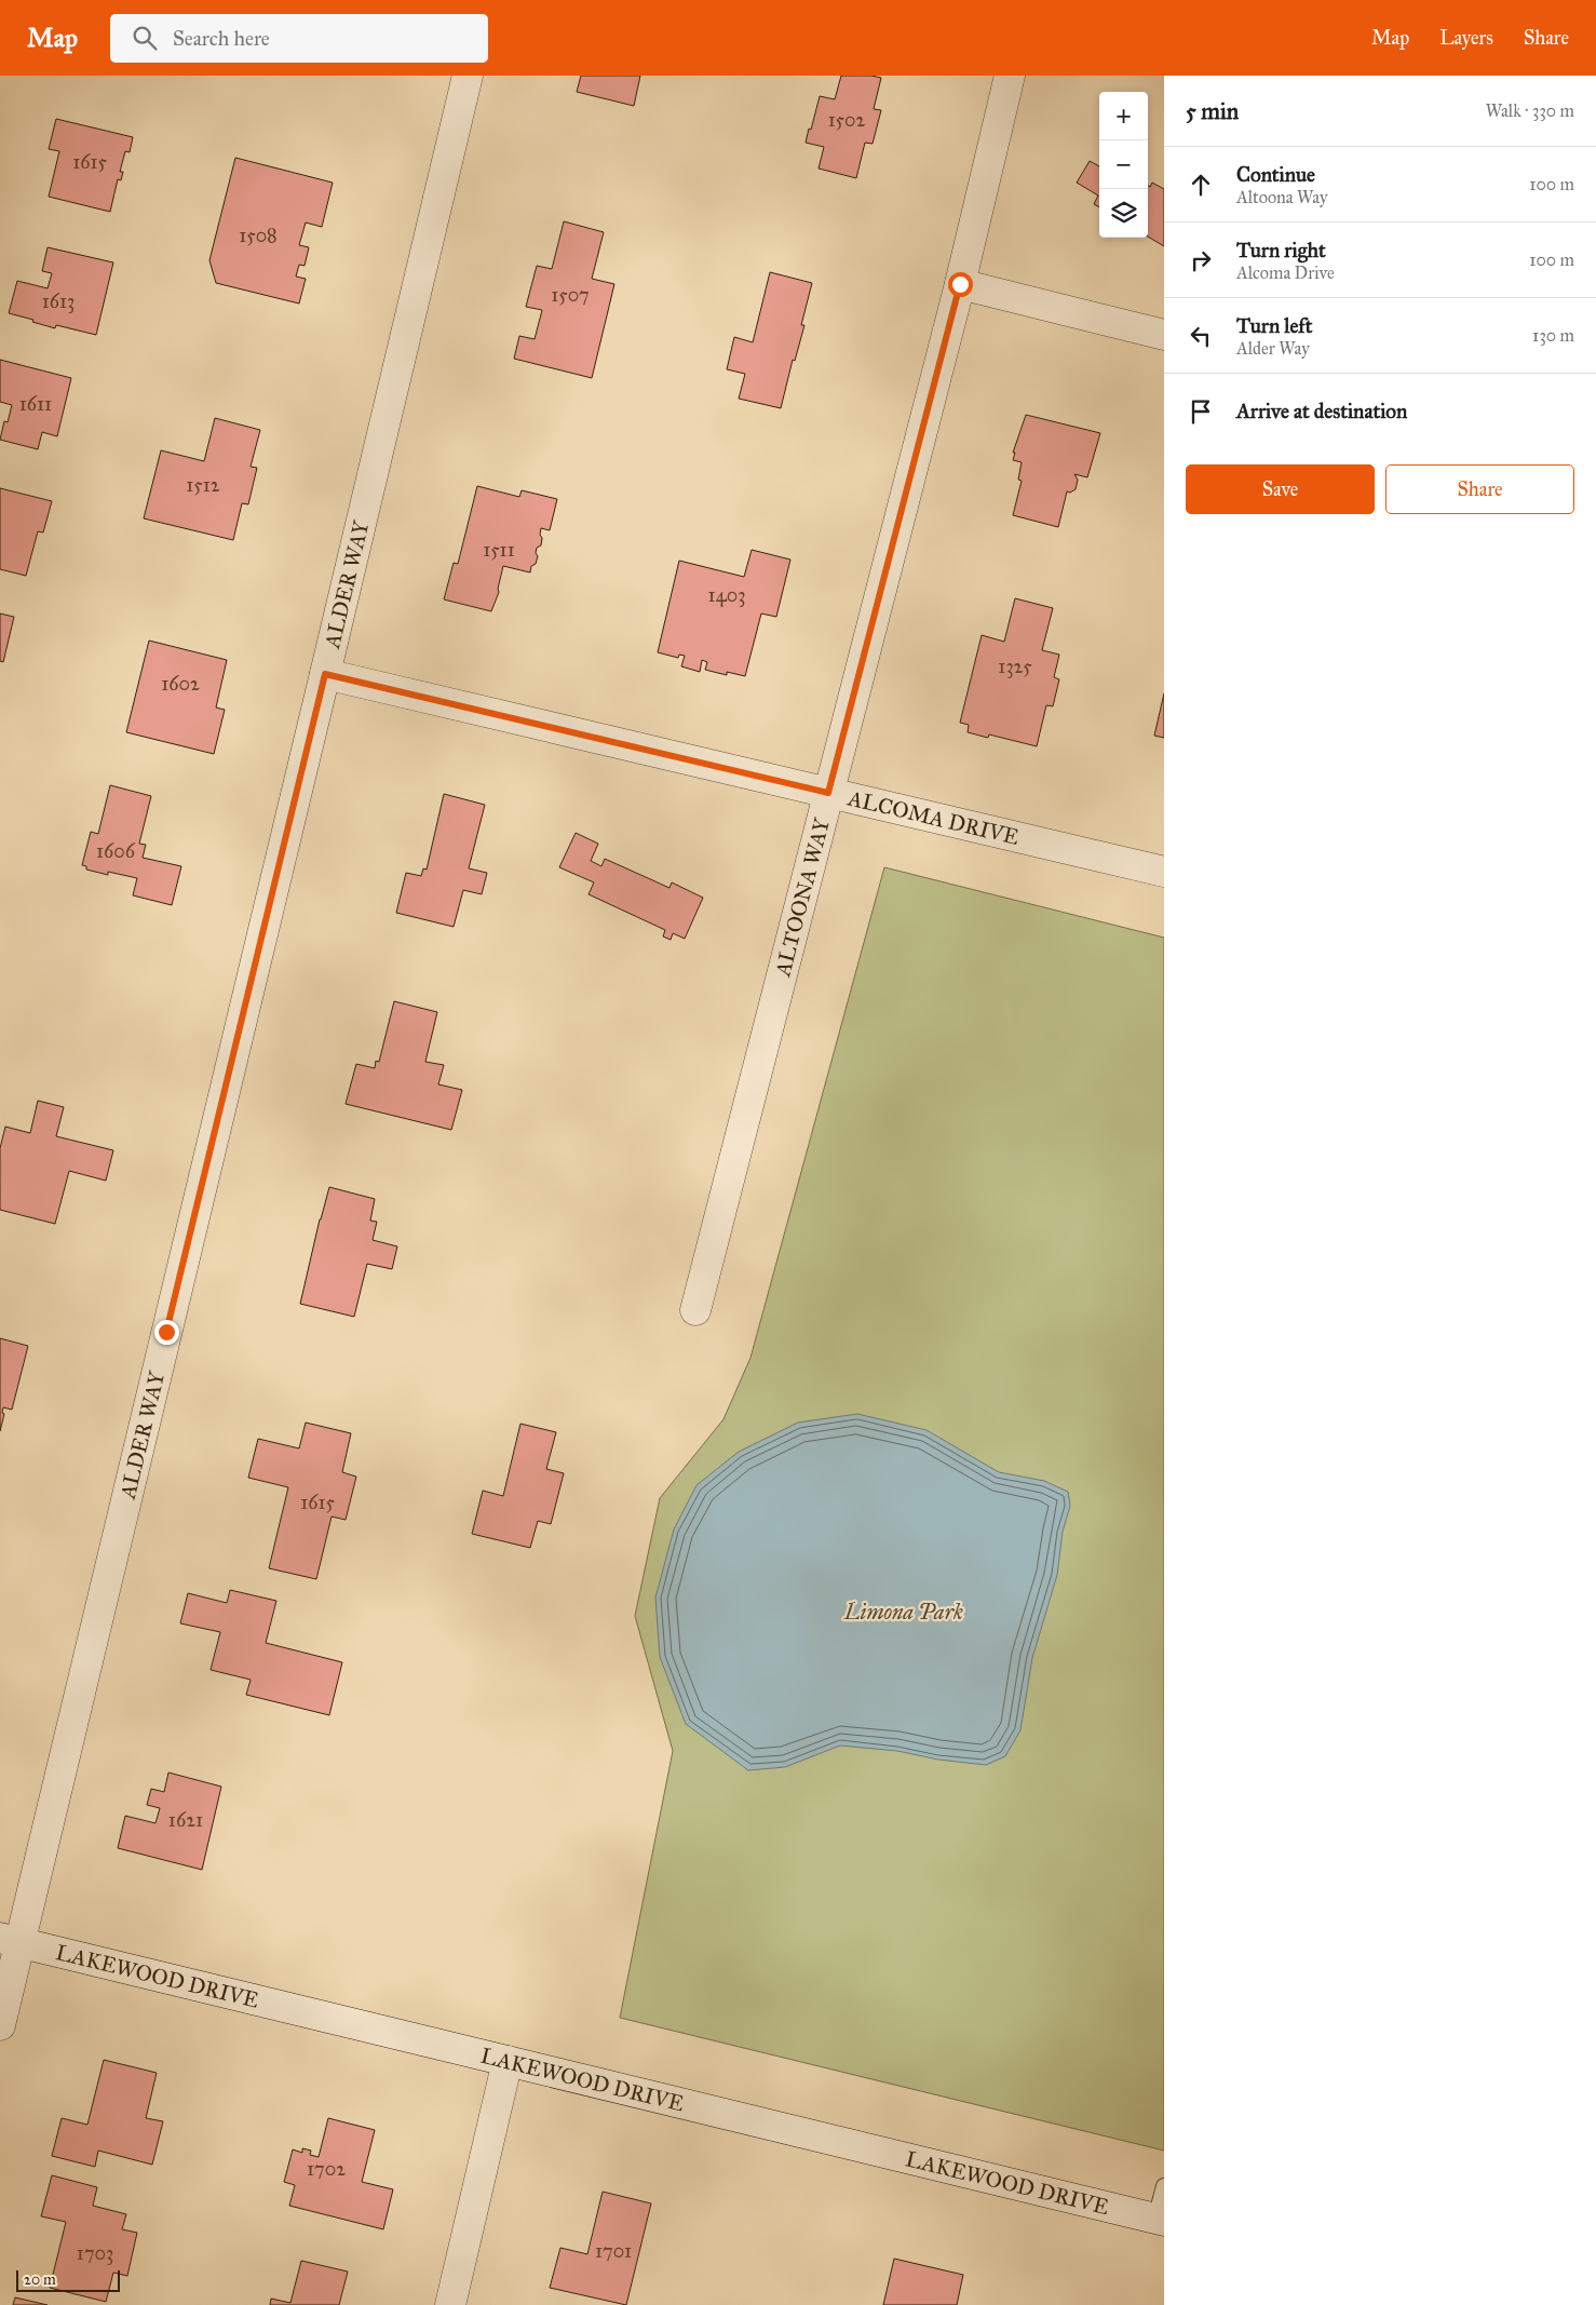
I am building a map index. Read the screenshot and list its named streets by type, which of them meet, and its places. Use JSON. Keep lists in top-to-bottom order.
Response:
{
  "streets": {
    "street": [
      "ALDER WAY",
      "ALCOMA DRIVE",
      "ALTOONA WAY",
      "LAKEWOOD DRIVE"
    ]
  },
  "crossings": [
    ["ALDER WAY", "ALCOMA DRIVE"],
    ["ALDER WAY", "LAKEWOOD DRIVE"],
    ["ALCOMA DRIVE", "ALTOONA WAY"]
  ],
  "parks": ["Limona Park"],
  "house_numbers": [
    "1502",
    "1615",
    "1508",
    "1507",
    "1613",
    "1611",
    "1512",
    "1511",
    "1403",
    "1325",
    "1602",
    "1606",
    "1615",
    "1621",
    "1702",
    "1701",
    "1703"
  ],
  "scale_bar": "20 m",
  "page": {
    "header": "Map",
    "search": "Search here",
    "nav": ["Map", "Layers", "Share"],
    "heading": ["5 min", "Walk · 330 m"],
    "map_buttons": ["+", "−"],
    "list": [
      ["Continue", "Altoona Way", "100 m"],
      ["Turn right", "Alcoma Drive", "100 m"],
      ["Turn left", "Alder Way", "130 m"],
      "Arrive at destination"
    ],
    "buttons": ["Save", "Share"],
    "scale": "20 m"
  }
}
